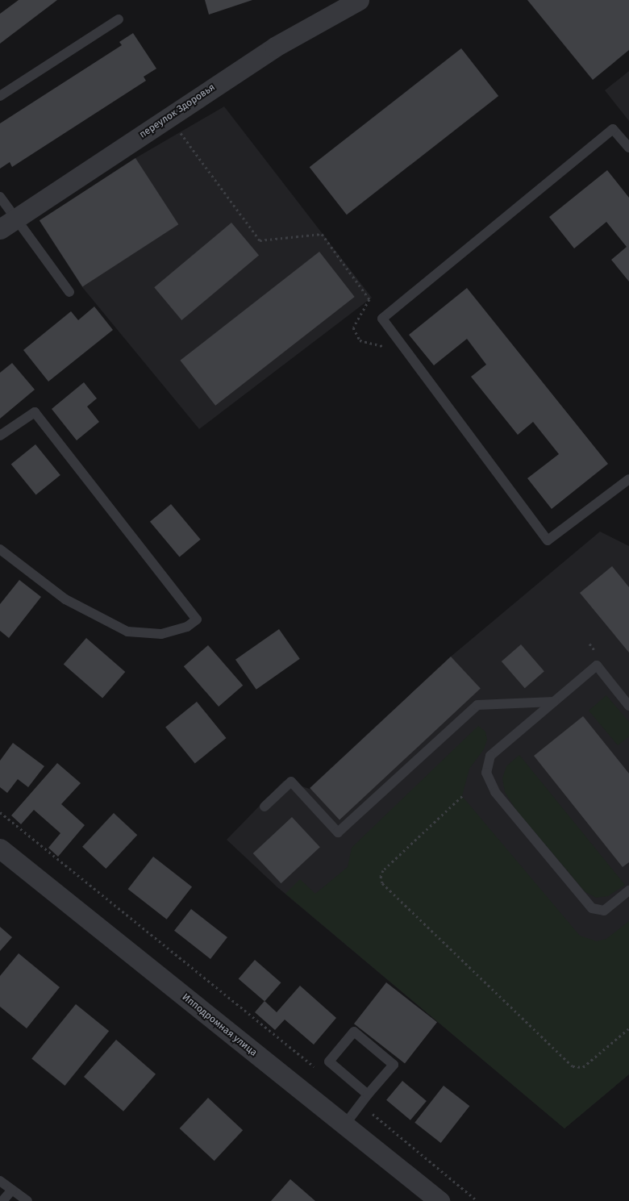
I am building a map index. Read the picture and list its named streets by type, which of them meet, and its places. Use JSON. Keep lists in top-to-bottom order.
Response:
{
  "streets": {
    "street": ["переулок Здоровья", "Ипподромная улица"]
  }
}
